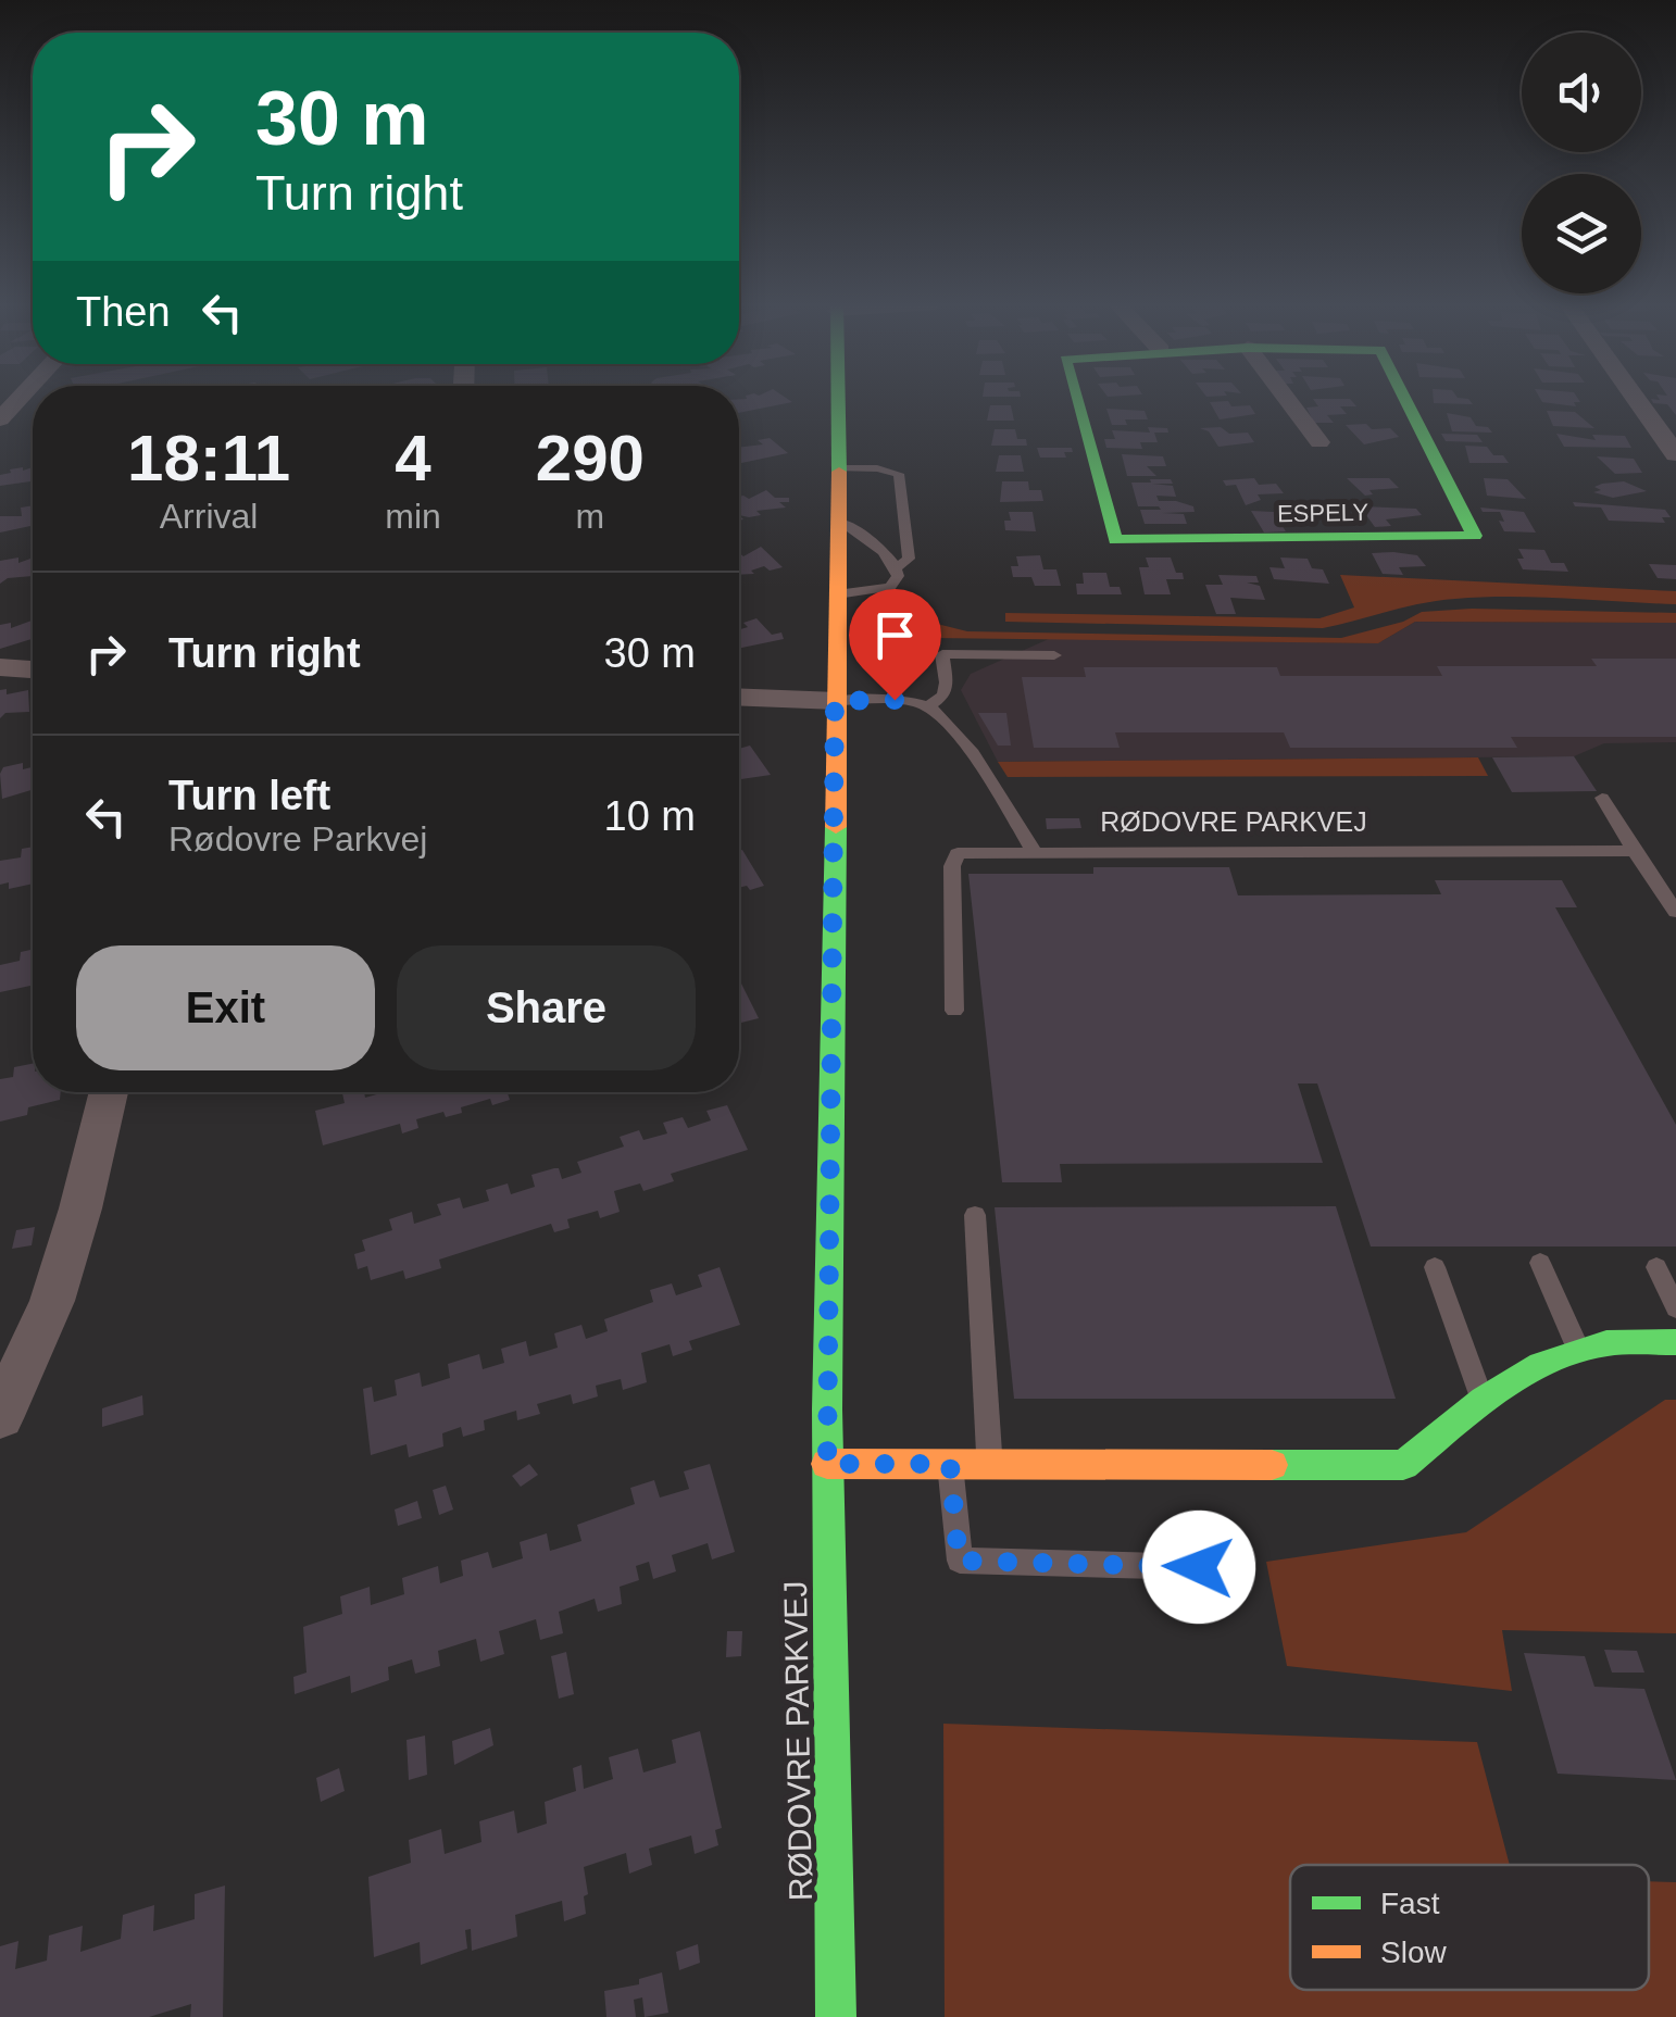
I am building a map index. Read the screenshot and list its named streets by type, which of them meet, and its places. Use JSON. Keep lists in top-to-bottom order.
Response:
{
  "streets": {
    "street": ["ESPELY", "RØDOVRE PARKVEJ"]
  },
  "legend": ["Fast", "Slow"],
  "page": {
    "turn": ["30 m", "Turn right"],
    "then": "Then",
    "eta": [
      "18:11",
      "Arrival",
      "4",
      "min",
      "290",
      "m"
    ],
    "list": [
      {
        "name": "Turn right",
        "value": "30 m"
      },
      {
        "name": "Turn left",
        "note": "Rødovre Parkvej",
        "value": "10 m"
      }
    ],
    "buttons": ["Exit", "Share"]
  }
}
